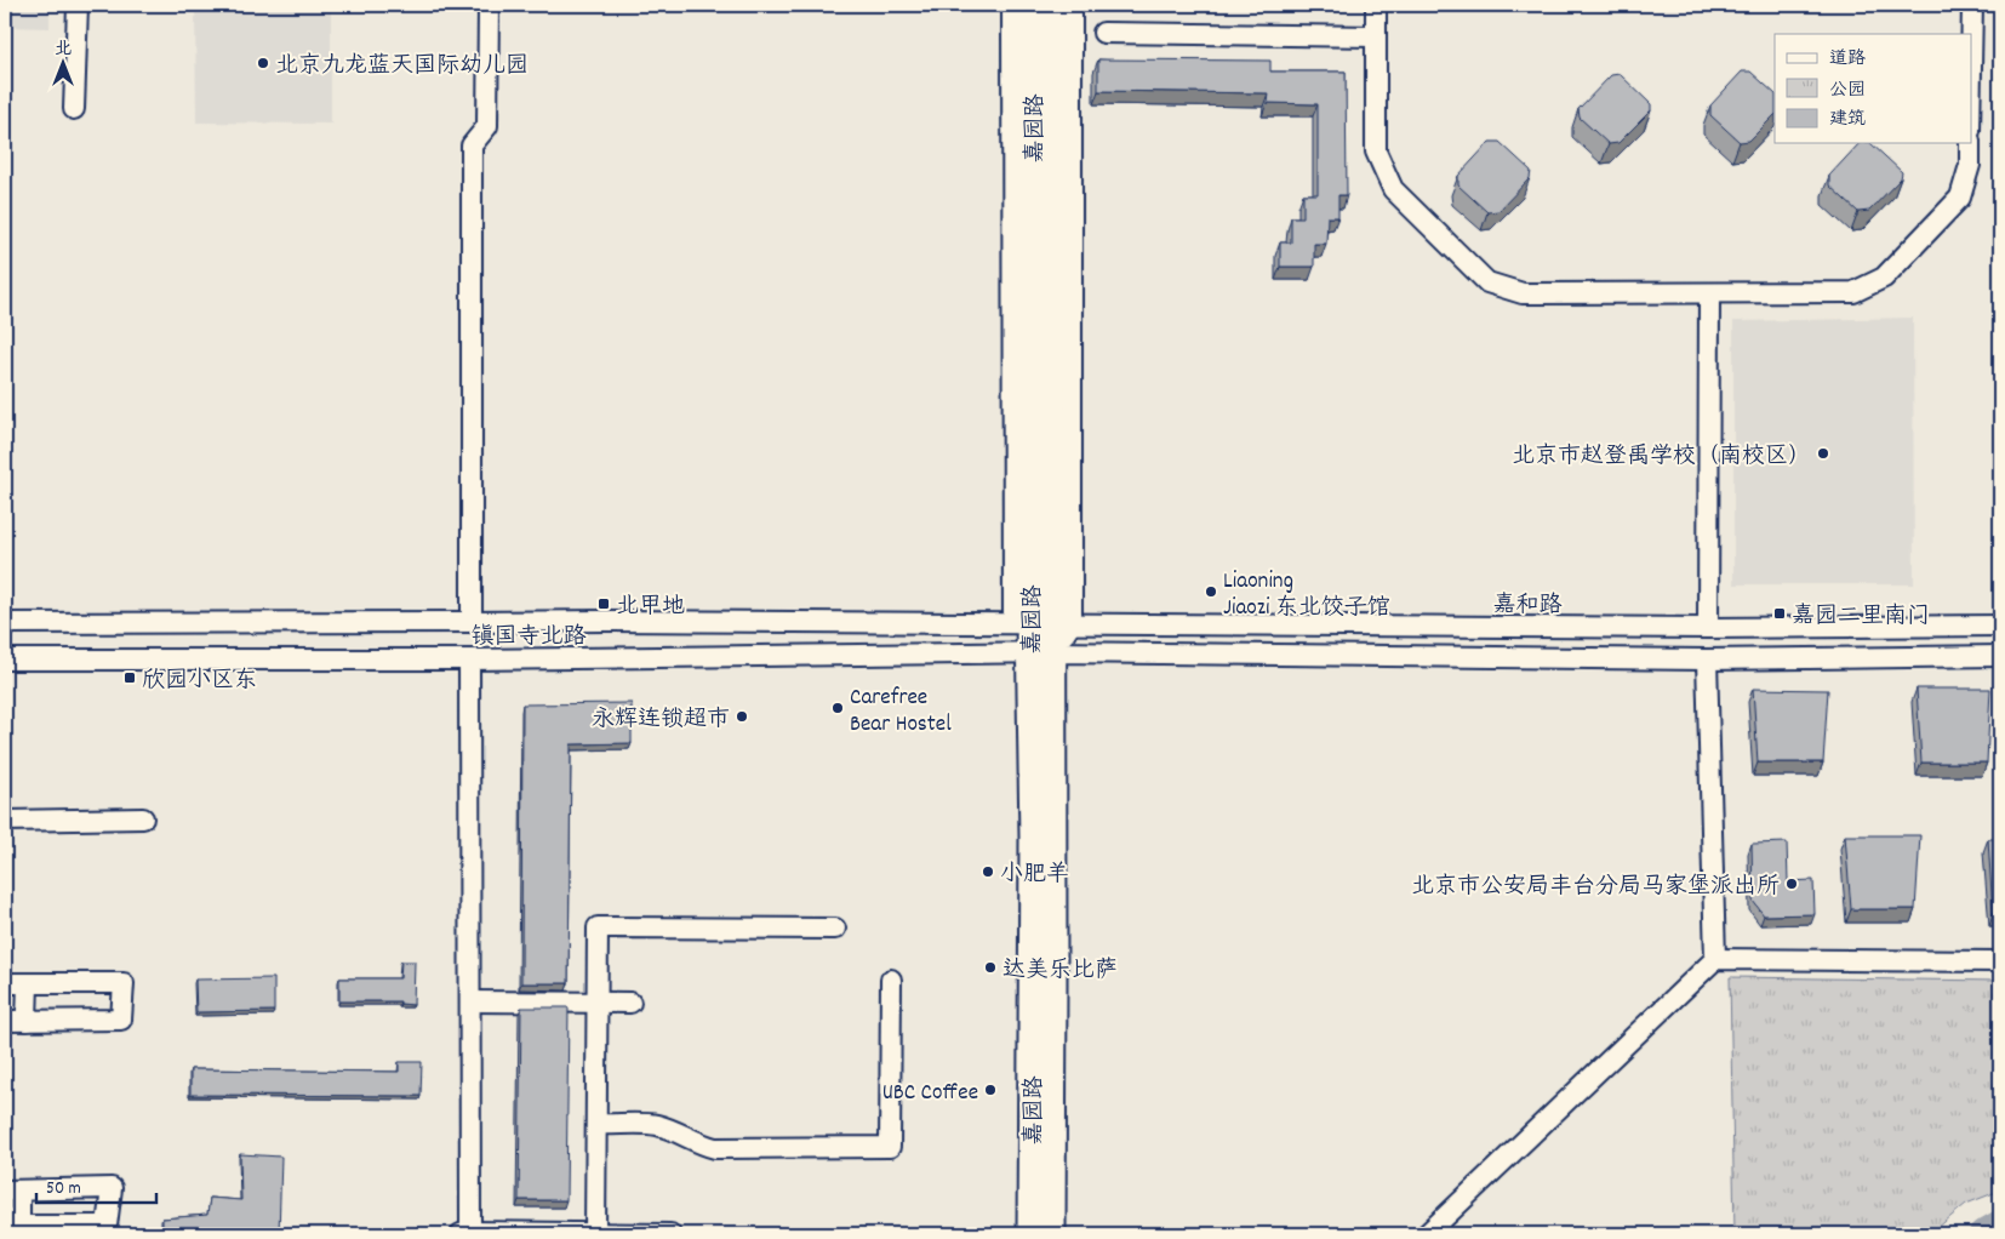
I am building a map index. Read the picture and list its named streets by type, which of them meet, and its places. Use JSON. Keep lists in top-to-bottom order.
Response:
{
  "streets": {
    "main road": ["嘉园路"],
    "street": ["嘉和路", "镇国寺北路"]
  },
  "crossings": [
    ["嘉园路", "嘉和路"],
    ["嘉园路", "镇国寺北路"],
    ["嘉和路", "镇国寺北路"]
  ],
  "places": {
    "other": [
      "北京九龙蓝天国际幼儿园",
      "北京市赵登禹学校（南校区）",
      "Liaoning Jiaozi 东北饺子馆",
      "Carefree Bear Hostel",
      "永辉连锁超市",
      "小肥羊",
      "北京市公安局丰台分局马家堡派出所",
      "达美乐比萨",
      "UBC Coffee"
    ],
    "transit": ["北甲地", "嘉园二里南门", "欣园小区东"]
  },
  "legend": ["道路", "公园", "建筑"],
  "scale_bar": "50 m",
  "north": "top"
}
